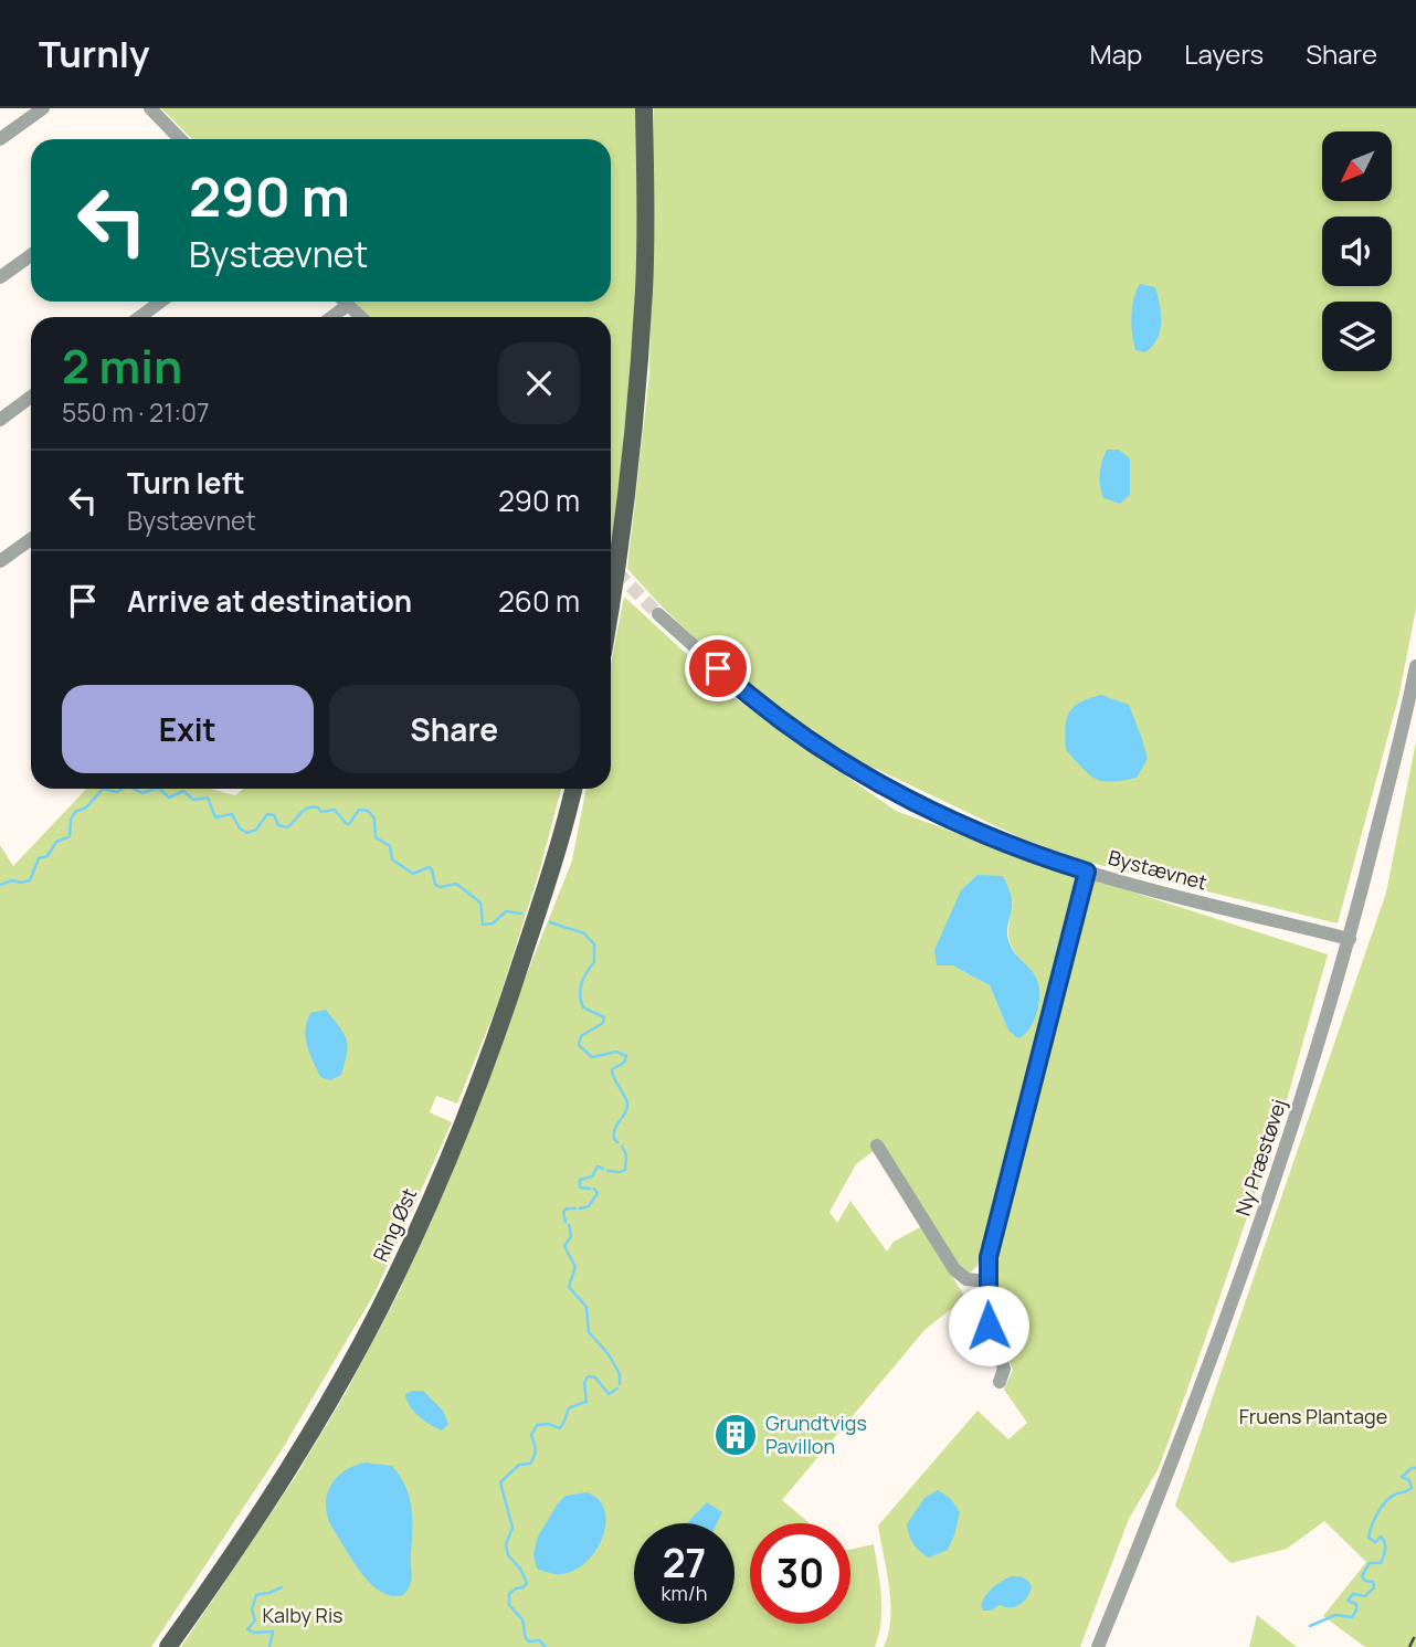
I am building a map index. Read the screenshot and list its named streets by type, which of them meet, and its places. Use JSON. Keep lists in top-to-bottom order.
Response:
{
  "streets": {
    "main road": ["Ring Øst"],
    "street": ["Bystævnet", "Ny Præstøvej"]
  },
  "crossings": [
    ["Bystævnet", "Ny Præstøvej"]
  ],
  "parks": ["Fruens Plantage", "Kalby Ris"],
  "places": {
    "building": ["Grundtvigs Pavillon"]
  },
  "north": "bottom left",
  "page": {
    "header": "Turnly",
    "nav": ["Map", "Layers", "Share"],
    "turn": ["290 m", "Bystævnet"],
    "heading": ["2 min", "550 m · 21:07"],
    "list": [
      {
        "name": "Turn left",
        "note": "Bystævnet",
        "value": "290 m"
      },
      {
        "name": "Arrive at destination",
        "value": "260 m"
      }
    ],
    "buttons": ["Exit", "Share"],
    "speed": "27 km/h",
    "limit": "30"
  }
}
